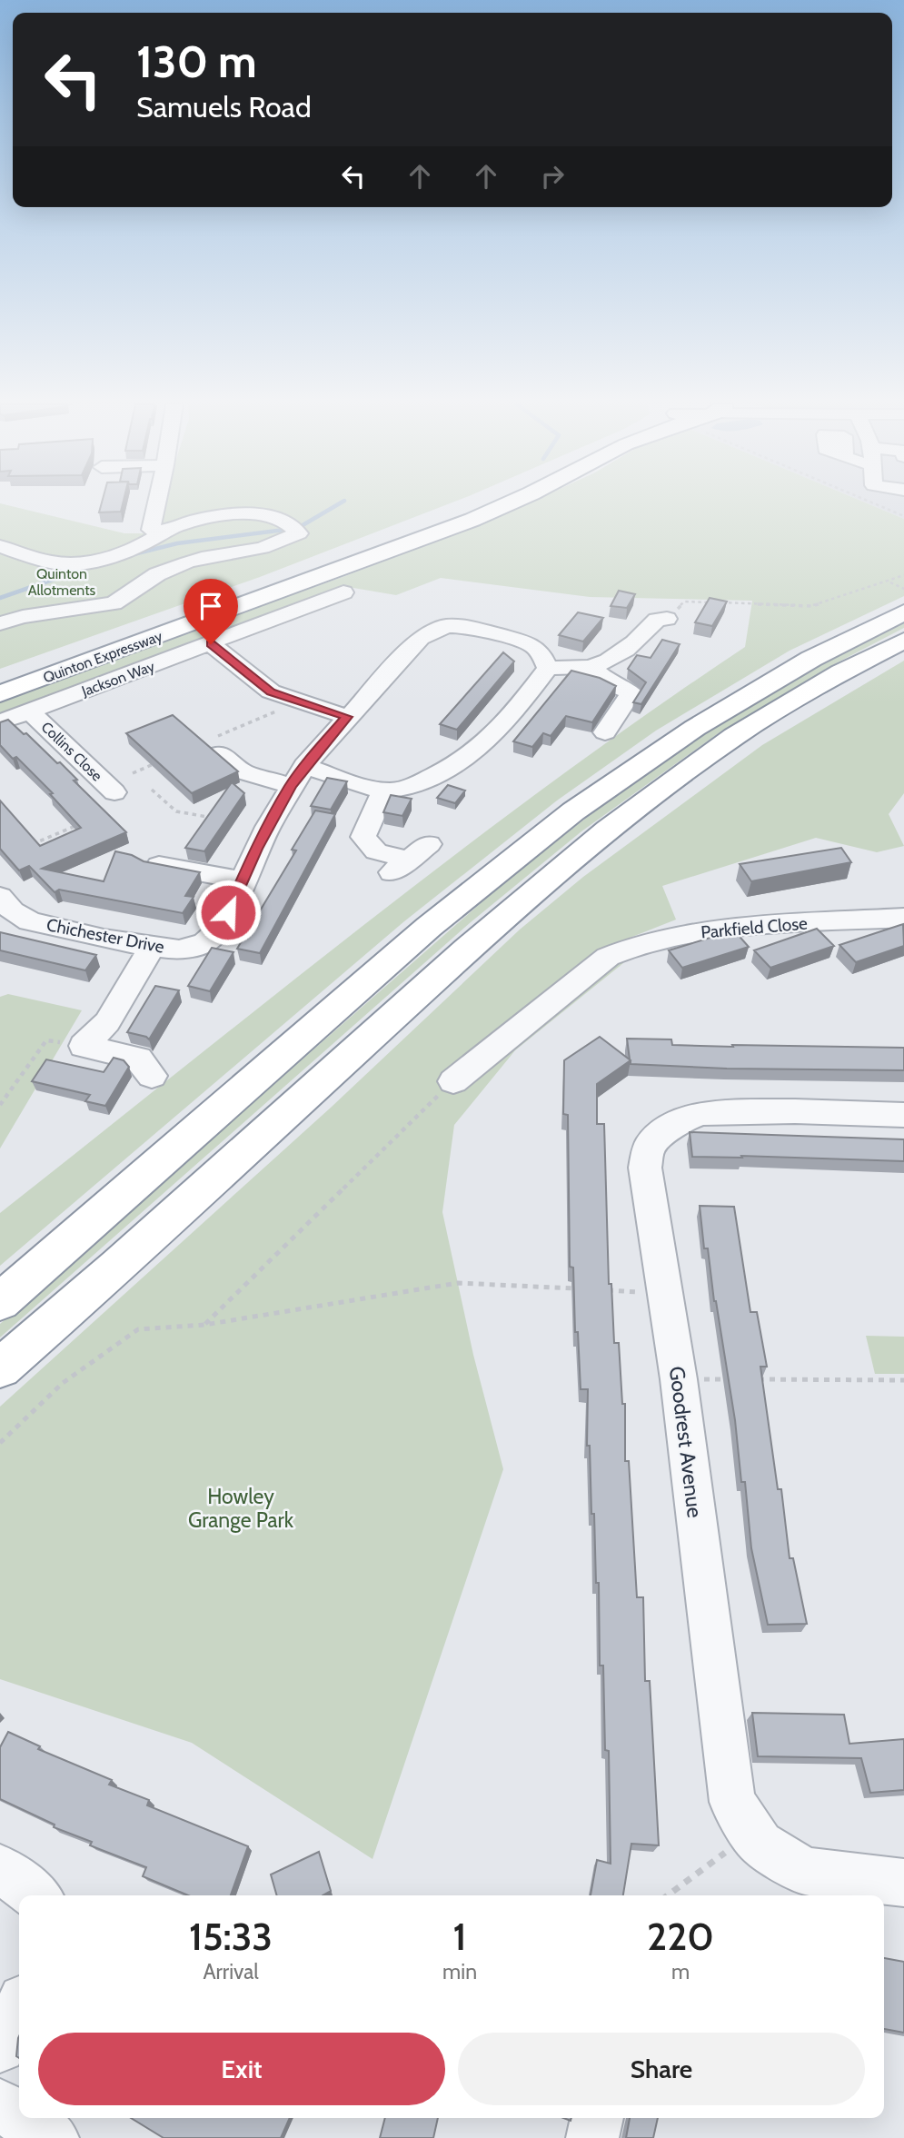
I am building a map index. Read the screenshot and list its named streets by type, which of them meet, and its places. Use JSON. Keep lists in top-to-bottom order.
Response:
{
  "streets": {
    "highway": ["Quinton Expressway"],
    "street": [
      "Jackson Way",
      "Collins Close",
      "Parkfield Close",
      "Chichester Drive",
      "Goodrest Avenue"
    ]
  },
  "crossings": [
    ["Jackson Way", "Collins Close"]
  ],
  "parks": ["Quinton Allotments", "Howley Grange Park"],
  "page": {
    "turn": ["130 m", "Samuels Road"],
    "eta": [
      "15:33",
      "Arrival",
      "1",
      "min",
      "220",
      "m"
    ],
    "buttons": ["Exit", "Share"]
  }
}
